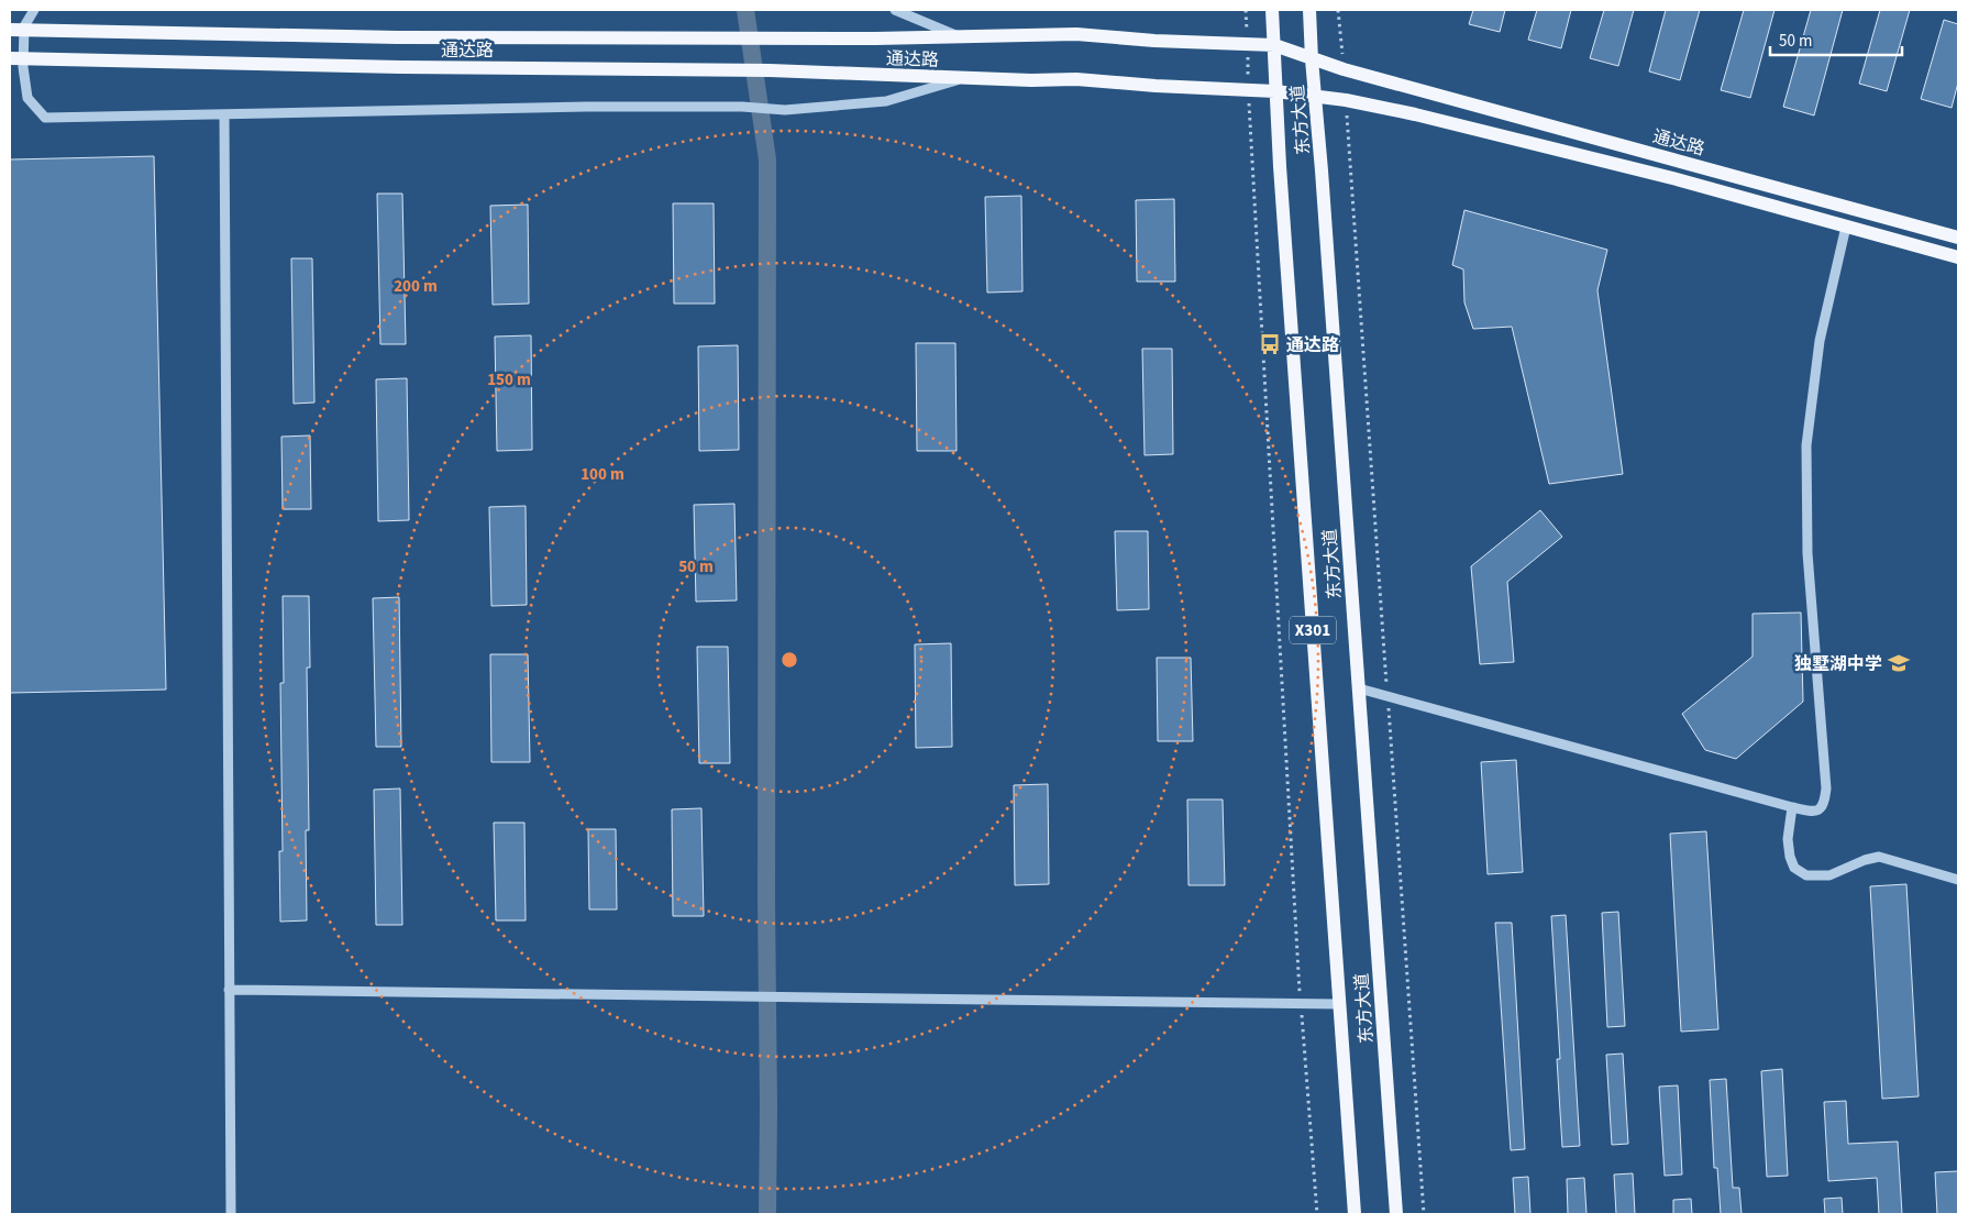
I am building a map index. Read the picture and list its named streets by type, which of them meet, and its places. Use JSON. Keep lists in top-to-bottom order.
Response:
{
  "streets": {
    "main road": ["通达路", "东方大道", "X301"]
  },
  "crossings": [
    ["通达路", "东方大道"]
  ],
  "places": {
    "bus stop": ["通达路"],
    "school or university": ["独墅湖中学"]
  },
  "scale_bar": "50 m",
  "rings": [
    "200 m",
    "150 m",
    "100 m",
    "50 m"
  ]
}
